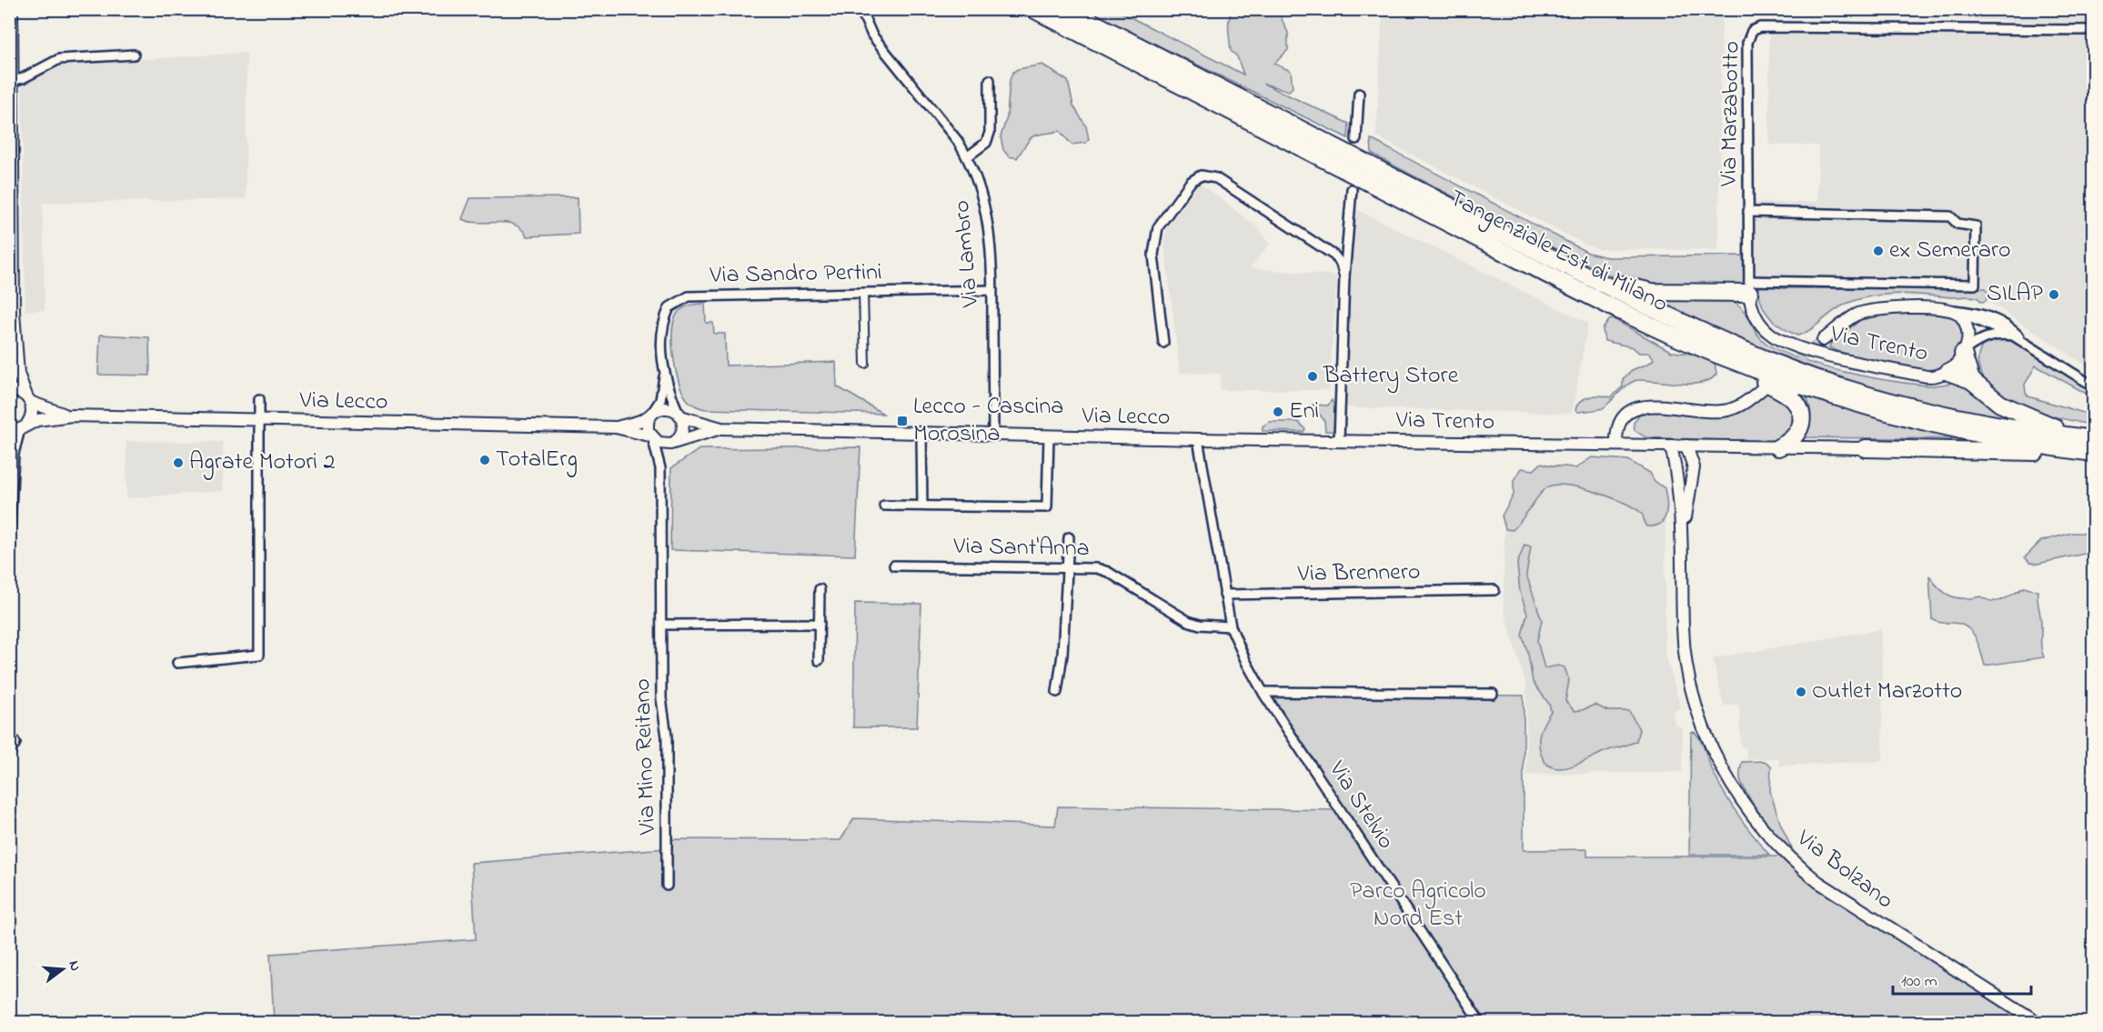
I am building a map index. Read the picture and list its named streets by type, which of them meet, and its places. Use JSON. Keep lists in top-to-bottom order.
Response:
{
  "streets": {
    "highway": ["Tangenziale Est di Milano"],
    "street": [
      "Via Marzabotto",
      "Via Lambro",
      "Via Sandro Pertini",
      "Via Trento",
      "Via Lecco",
      "Via Sant'Anna",
      "Via Brennero",
      "Via Mino Reitano",
      "Via Stelvio",
      "Via Bolzano"
    ]
  },
  "crossings": [
    ["Via Marzabotto", "Via Trento"],
    ["Via Lambro", "Via Sandro Pertini"],
    ["Via Lambro", "Via Lecco"],
    ["Via Trento", "Via Lecco"],
    ["Via Trento", "Via Stelvio"],
    ["Via Lecco", "Via Mino Reitano"],
    ["Via Lecco", "Via Stelvio"],
    ["Via Sant'Anna", "Via Stelvio"],
    ["Via Brennero", "Via Stelvio"]
  ],
  "parks": ["Parco Agricolo Nord Est"],
  "places": {
    "other": [
      "ex Semeraro",
      "SILAP",
      "Battery Store",
      "Eni",
      "TotalErg",
      "Agrate Motori 2",
      "Outlet Marzotto"
    ],
    "transit": ["Lecco - Cascina Morosina"]
  },
  "scale_bar": "100 m",
  "north": "right"
}
